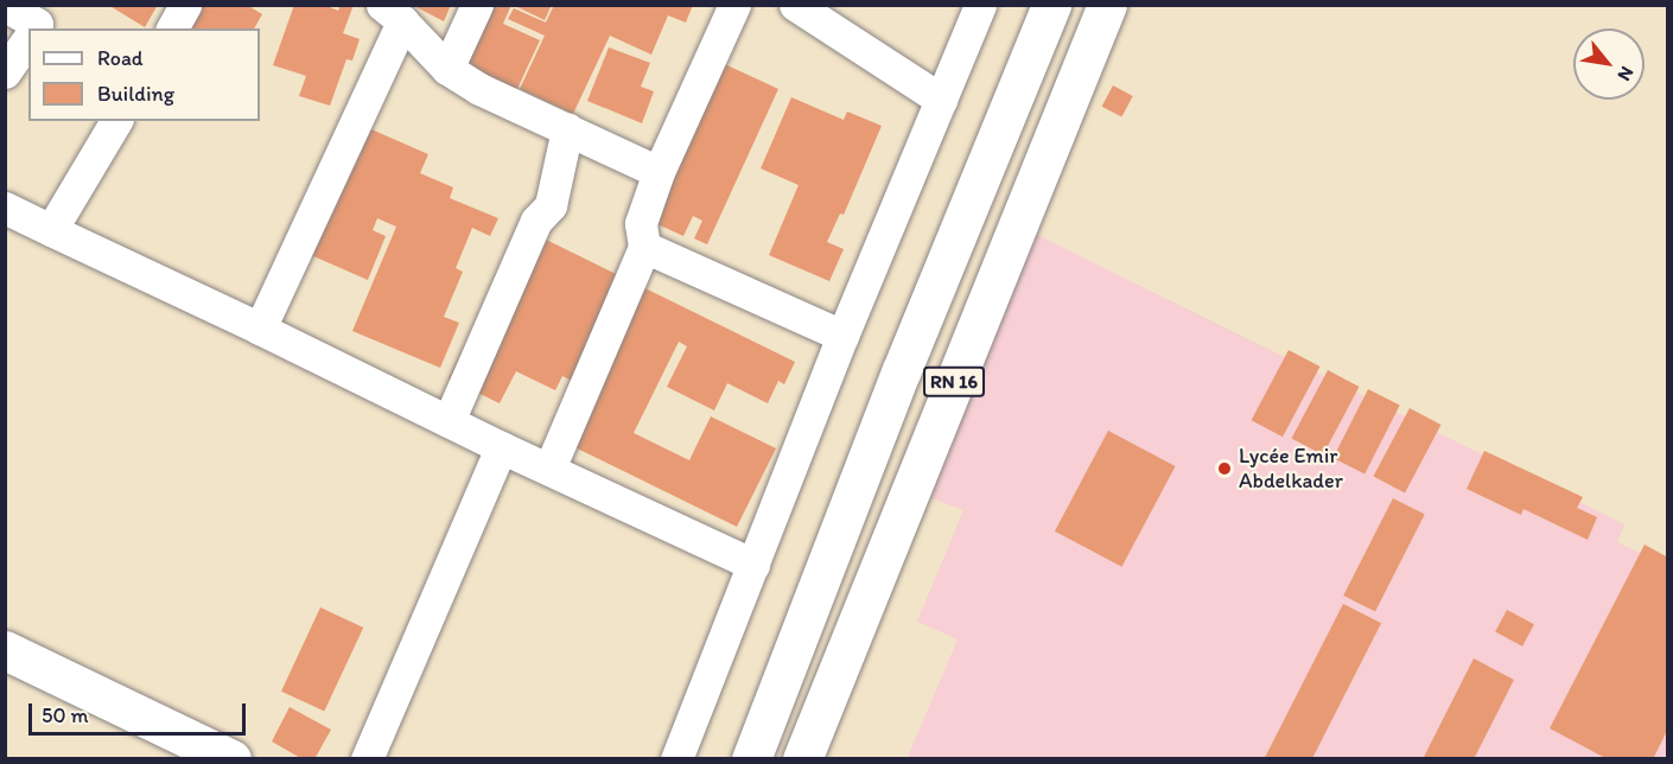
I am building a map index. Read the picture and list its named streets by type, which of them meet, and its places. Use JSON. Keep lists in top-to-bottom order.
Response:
{
  "streets": {
    "main road": ["RN 16"]
  },
  "places": ["Lycée Emir Abdelkader"],
  "legend": ["Road", "Building"],
  "scale_bar": "50 m",
  "north": "bottom right"
}
